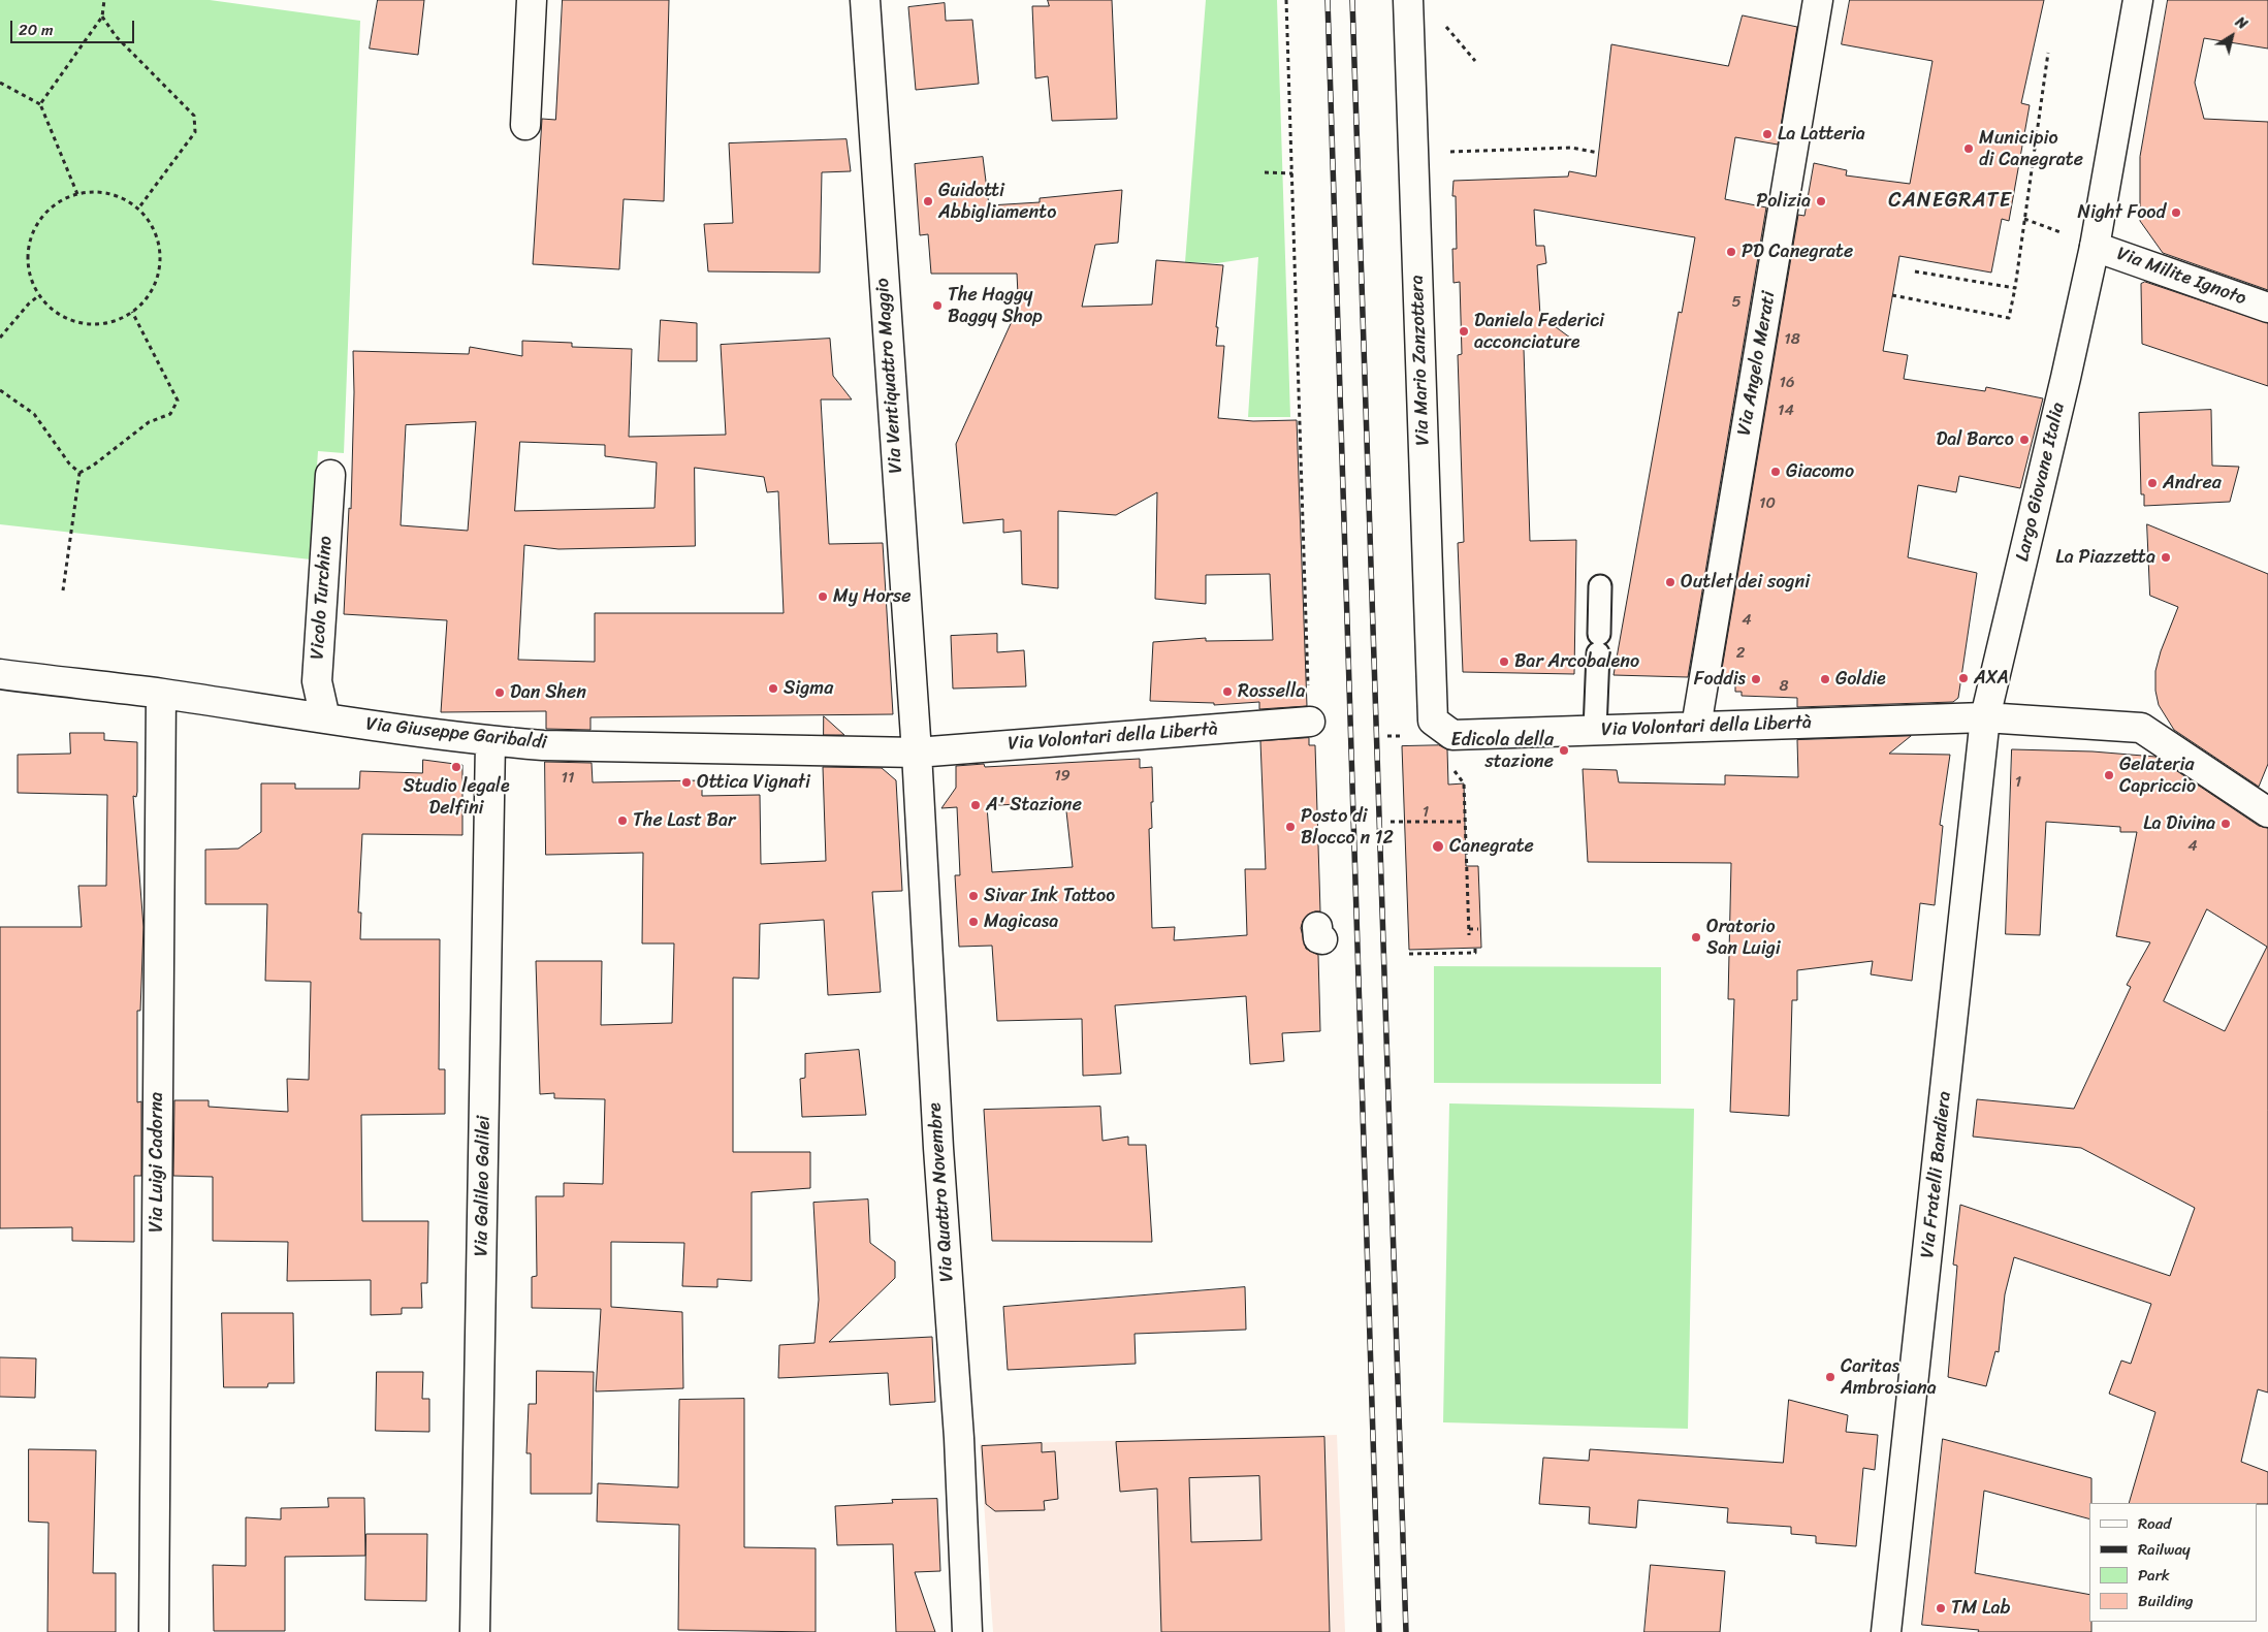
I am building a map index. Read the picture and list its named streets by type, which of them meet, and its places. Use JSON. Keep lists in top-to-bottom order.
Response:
{
  "streets": {
    "street": [
      "Via Milite Ignoto",
      "Via Mario Zanzottera",
      "Via Angelo Merati",
      "Via Ventiquattro Maggio",
      "Largo Giovane Italia",
      "Vicolo Turchino",
      "Via Volontari della Libertà",
      "Via Giuseppe Garibaldi",
      "Via Luigi Cadorna",
      "Via Fratelli Bandiera",
      "Via Galileo Galilei",
      "Via Quattro Novembre"
    ]
  },
  "crossings": [
    ["Via Milite Ignoto", "Largo Giovane Italia"],
    ["Via Mario Zanzottera", "Via Volontari della Libertà"],
    ["Via Angelo Merati", "Via Volontari della Libertà"],
    ["Via Ventiquattro Maggio", "Via Volontari della Libertà"],
    ["Via Ventiquattro Maggio", "Via Giuseppe Garibaldi"],
    ["Via Ventiquattro Maggio", "Via Quattro Novembre"],
    ["Largo Giovane Italia", "Via Volontari della Libertà"],
    ["Largo Giovane Italia", "Via Fratelli Bandiera"],
    ["Vicolo Turchino", "Via Giuseppe Garibaldi"],
    ["Via Volontari della Libertà", "Via Giuseppe Garibaldi"],
    ["Via Volontari della Libertà", "Via Fratelli Bandiera"],
    ["Via Volontari della Libertà", "Via Quattro Novembre"],
    ["Via Giuseppe Garibaldi", "Via Luigi Cadorna"],
    ["Via Giuseppe Garibaldi", "Via Galileo Galilei"],
    ["Via Giuseppe Garibaldi", "Via Quattro Novembre"]
  ],
  "districts": ["CANEGRATE"],
  "places": [
    "La Latteria",
    "Municipio di Canegrate",
    "Guidotti Abbigliamento",
    "Polizia",
    "Night Food",
    "PD Canegrate",
    "The Haggy Baggy Shop",
    "Daniela Federici acconciature",
    "Dal Barco",
    "Giacomo",
    "Andrea",
    "La Piazzetta",
    "Outlet dei sogni",
    "My Horse",
    "Bar Arcobaleno",
    "AXA",
    "Foddis",
    "Goldie",
    "Sigma",
    "Rossella",
    "Dan Shen",
    "Edicola della stazione",
    "Studio legale Delfini",
    "Gelateria Capriccio",
    "Ottica Vignati",
    "A' Stazione",
    "The Last Bar",
    "La Divina",
    "Posto di Blocco n 12",
    "Canegrate",
    "Sivar Ink Tattoo",
    "Magicasa",
    "Oratorio San Luigi",
    "Caritas Ambrosiana",
    "TM Lab"
  ],
  "house_numbers": [
    "5",
    "18",
    "16",
    "14",
    "10",
    "4",
    "2",
    "8",
    "19",
    "11",
    "1",
    "1",
    "4"
  ],
  "legend": [
    "Road",
    "Railway",
    "Park",
    "Building"
  ],
  "scale_bar": "20 m",
  "north": "top right"
}
